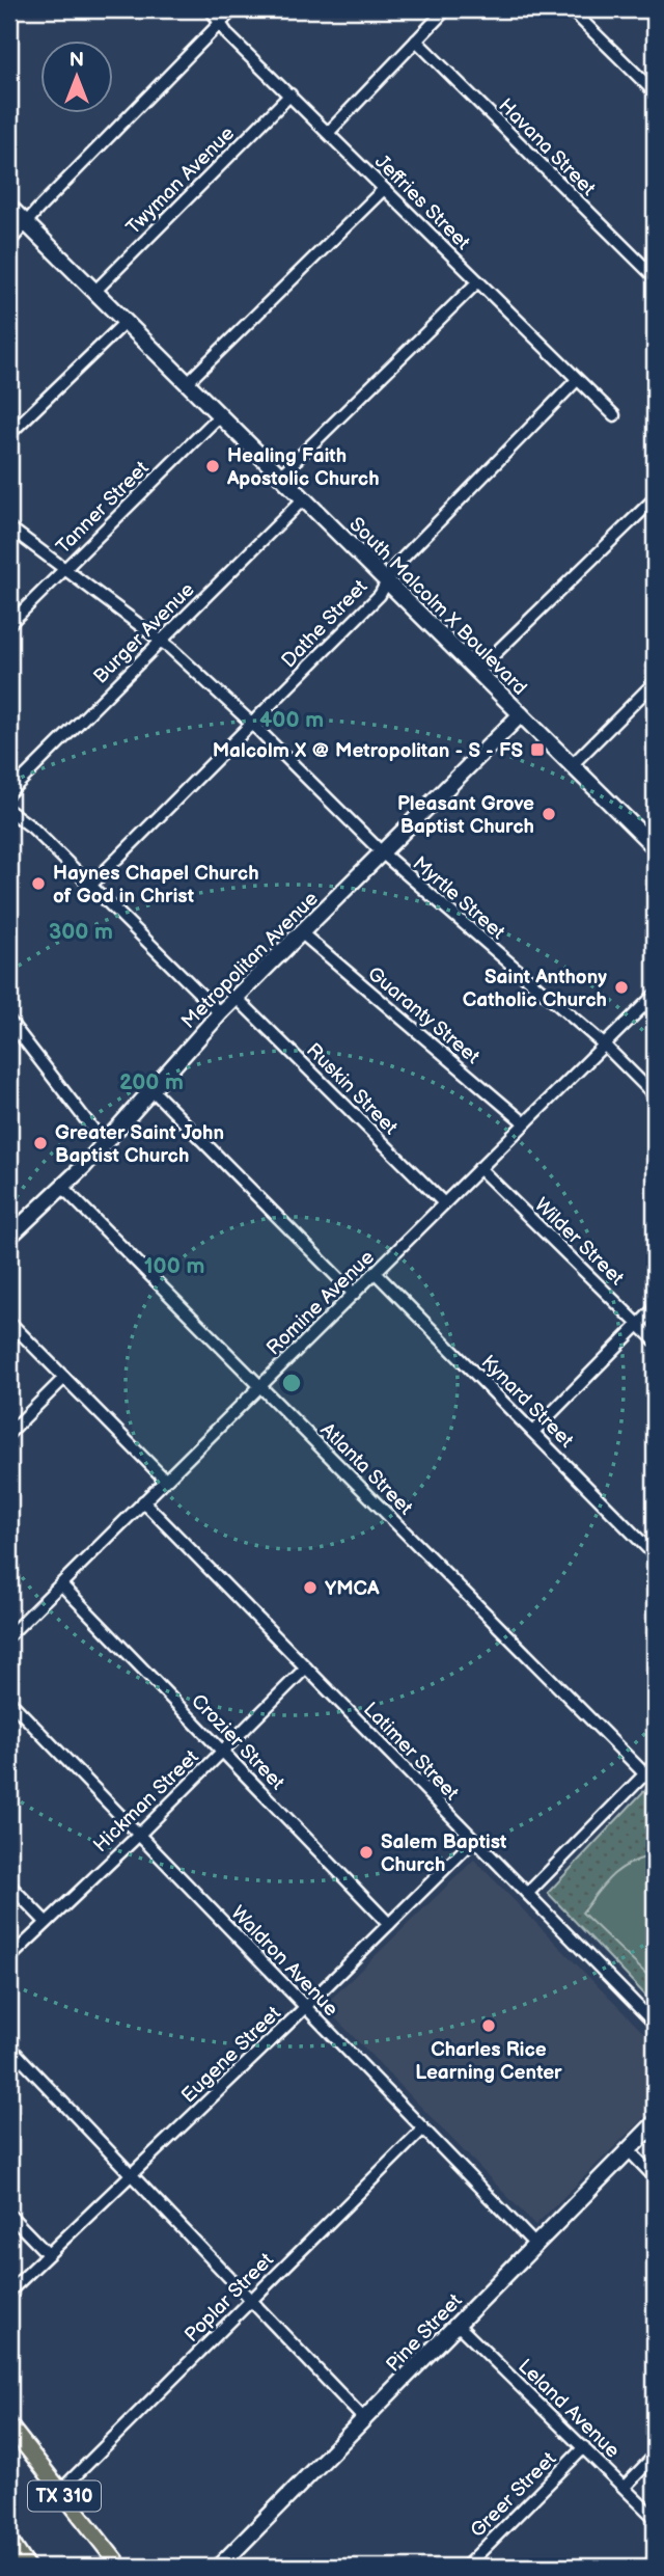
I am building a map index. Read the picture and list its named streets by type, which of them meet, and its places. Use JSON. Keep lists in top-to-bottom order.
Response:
{
  "streets": {
    "main road": ["TX 310"],
    "street": [
      "Havana Street",
      "Twyman Avenue",
      "Jeffries Street",
      "Tanner Street",
      "South Malcolm X Boulevard",
      "Dathe Street",
      "Burger Avenue",
      "Myrtle Street",
      "Metropolitan Avenue",
      "Guaranty Street",
      "Ruskin Street",
      "Wilder Street",
      "Romine Avenue",
      "Kynard Street",
      "Atlanta Street",
      "Crozier Street",
      "Latimer Street",
      "Hickman Street",
      "Waldron Avenue",
      "Eugene Street",
      "Poplar Street",
      "Pine Street",
      "Leland Avenue",
      "Greer Street"
    ]
  },
  "crossings": [
    ["Twyman Avenue", "Jeffries Street"],
    ["Twyman Avenue", "South Malcolm X Boulevard"],
    ["Jeffries Street", "Dathe Street"],
    ["Tanner Street", "South Malcolm X Boulevard"],
    ["Tanner Street", "Myrtle Street"],
    ["South Malcolm X Boulevard", "Dathe Street"],
    ["South Malcolm X Boulevard", "Burger Avenue"],
    ["South Malcolm X Boulevard", "Metropolitan Avenue"],
    ["Dathe Street", "Myrtle Street"],
    ["Burger Avenue", "Myrtle Street"],
    ["Myrtle Street", "Metropolitan Avenue"],
    ["Myrtle Street", "Romine Avenue"],
    ["Metropolitan Avenue", "Guaranty Street"],
    ["Metropolitan Avenue", "Ruskin Street"],
    ["Metropolitan Avenue", "Atlanta Street"],
    ["Guaranty Street", "Romine Avenue"],
    ["Ruskin Street", "Romine Avenue"],
    ["Wilder Street", "Romine Avenue"],
    ["Romine Avenue", "Kynard Street"],
    ["Romine Avenue", "Atlanta Street"],
    ["Romine Avenue", "Crozier Street"],
    ["Romine Avenue", "Latimer Street"],
    ["Crozier Street", "Hickman Street"],
    ["Crozier Street", "Eugene Street"],
    ["Latimer Street", "Hickman Street"],
    ["Latimer Street", "Eugene Street"],
    ["Hickman Street", "Waldron Avenue"],
    ["Waldron Avenue", "Eugene Street"],
    ["Waldron Avenue", "Poplar Street"],
    ["Waldron Avenue", "Pine Street"],
    ["Poplar Street", "TX 310"],
    ["Pine Street", "Leland Avenue"],
    ["Leland Avenue", "Greer Street"]
  ],
  "places": {
    "other": [
      "Healing Faith Apostolic Church",
      "Pleasant Grove Baptist Church",
      "Haynes Chapel Church of God in Christ",
      "Saint Anthony Catholic Church",
      "Greater Saint John Baptist Church",
      "YMCA",
      "Salem Baptist Church",
      "Charles Rice Learning Center"
    ],
    "transit": ["Malcolm X @ Metropolitan - S - FS"]
  },
  "north": "top",
  "rings": [
    "400 m",
    "300 m",
    "200 m",
    "100 m"
  ]
}
